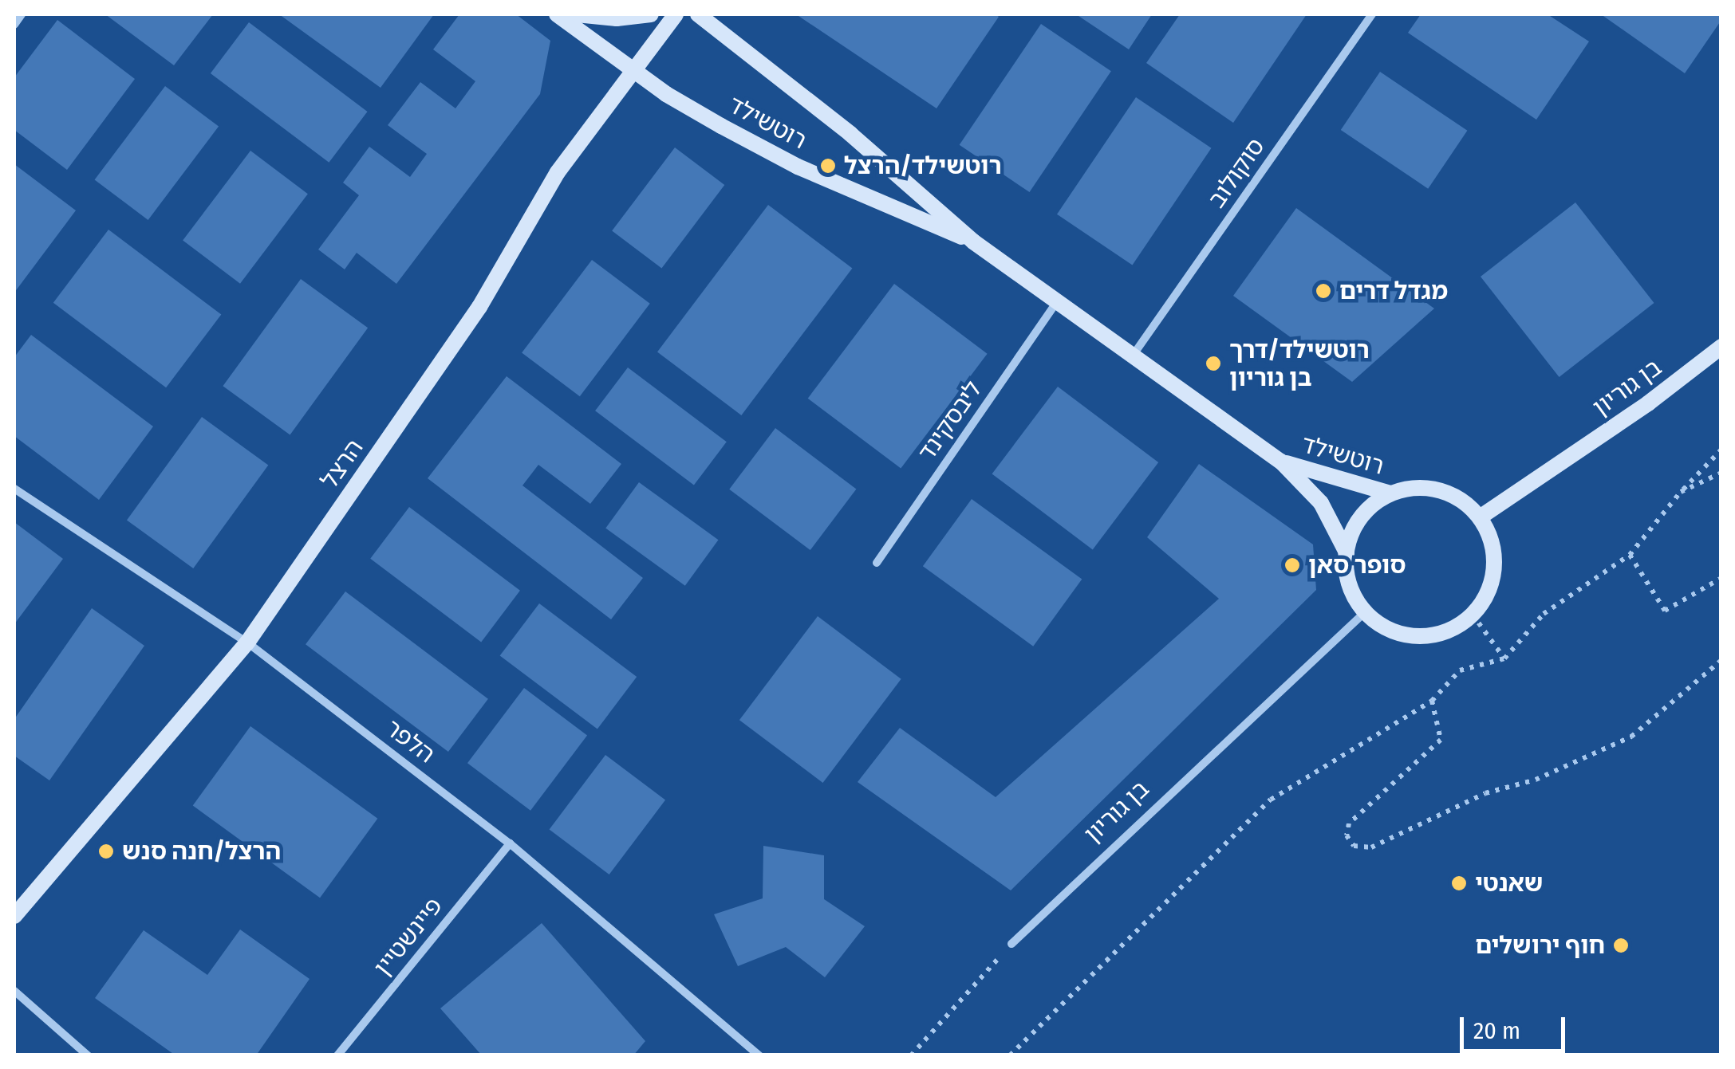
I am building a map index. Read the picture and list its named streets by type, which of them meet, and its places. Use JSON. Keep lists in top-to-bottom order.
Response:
{
  "streets": {
    "street": [
      "רוטשילד",
      "סוקולוב",
      "בן גוריון",
      "ליבסקינד",
      "הרצל",
      "הלפר",
      "פיינשטיין"
    ]
  },
  "crossings": [
    ["רוטשילד", "סוקולוב"],
    ["רוטשילד", "בן גוריון"],
    ["רוטשילד", "ליבסקינד"],
    ["רוטשילד", "הרצל"],
    ["הרצל", "הלפר"],
    ["הלפר", "פיינשטיין"]
  ],
  "places": [
    "רוטשילד/הרצל",
    "מגדל דרים",
    "רוטשילד/דרך בן גוריון",
    "סופר סאן",
    "הרצל/חנה סנש",
    "שאנטי",
    "חוף ירושלים"
  ],
  "scale_bar": "20 m"
}
